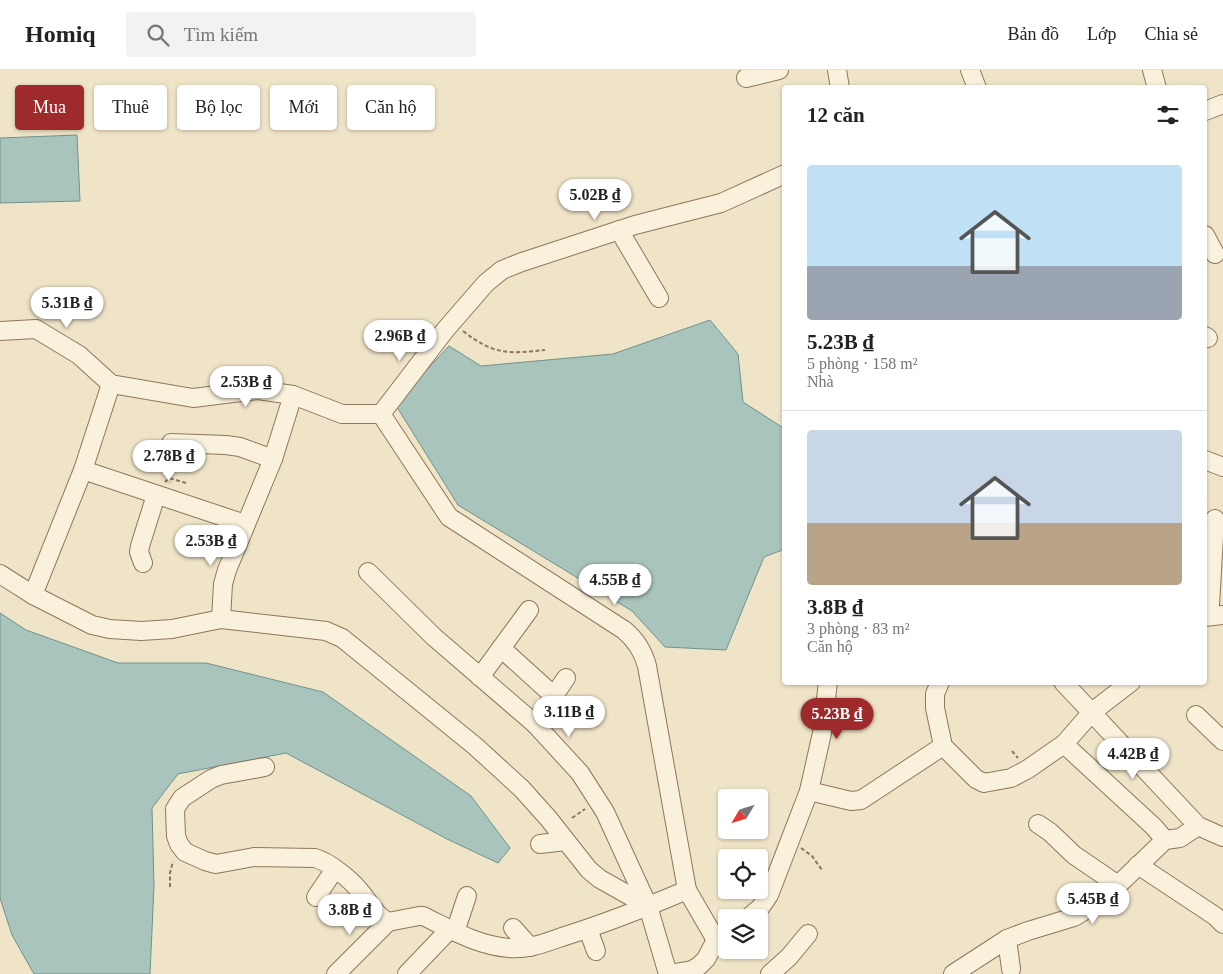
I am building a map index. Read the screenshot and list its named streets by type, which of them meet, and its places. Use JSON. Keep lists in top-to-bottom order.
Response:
{
  "north": "bottom left",
  "page": {
    "header": "Homiq",
    "search": "Tìm kiếm",
    "nav": ["Bản đồ", "Lớp", "Chia sẻ"],
    "chip": [
      "Mua",
      "Thuê",
      "Bộ lọc",
      "Mới",
      "Căn hộ"
    ],
    "heading": "12 căn",
    "list": [
      {
        "name": "5.23B ₫",
        "note": "5 phòng · 158 m² · Nhà"
      },
      {
        "name": "3.8B ₫",
        "note": "3 phòng · 83 m² · Căn hộ"
      }
    ],
    "price": [
      "5.02B ₫",
      "5.31B ₫",
      "2.96B ₫",
      "2.53B ₫",
      "2.78B ₫",
      "2.53B ₫",
      "4.55B ₫",
      "3.11B ₫",
      "5.23B ₫",
      "4.42B ₫",
      "5.45B ₫",
      "3.8B ₫"
    ]
  }
}
